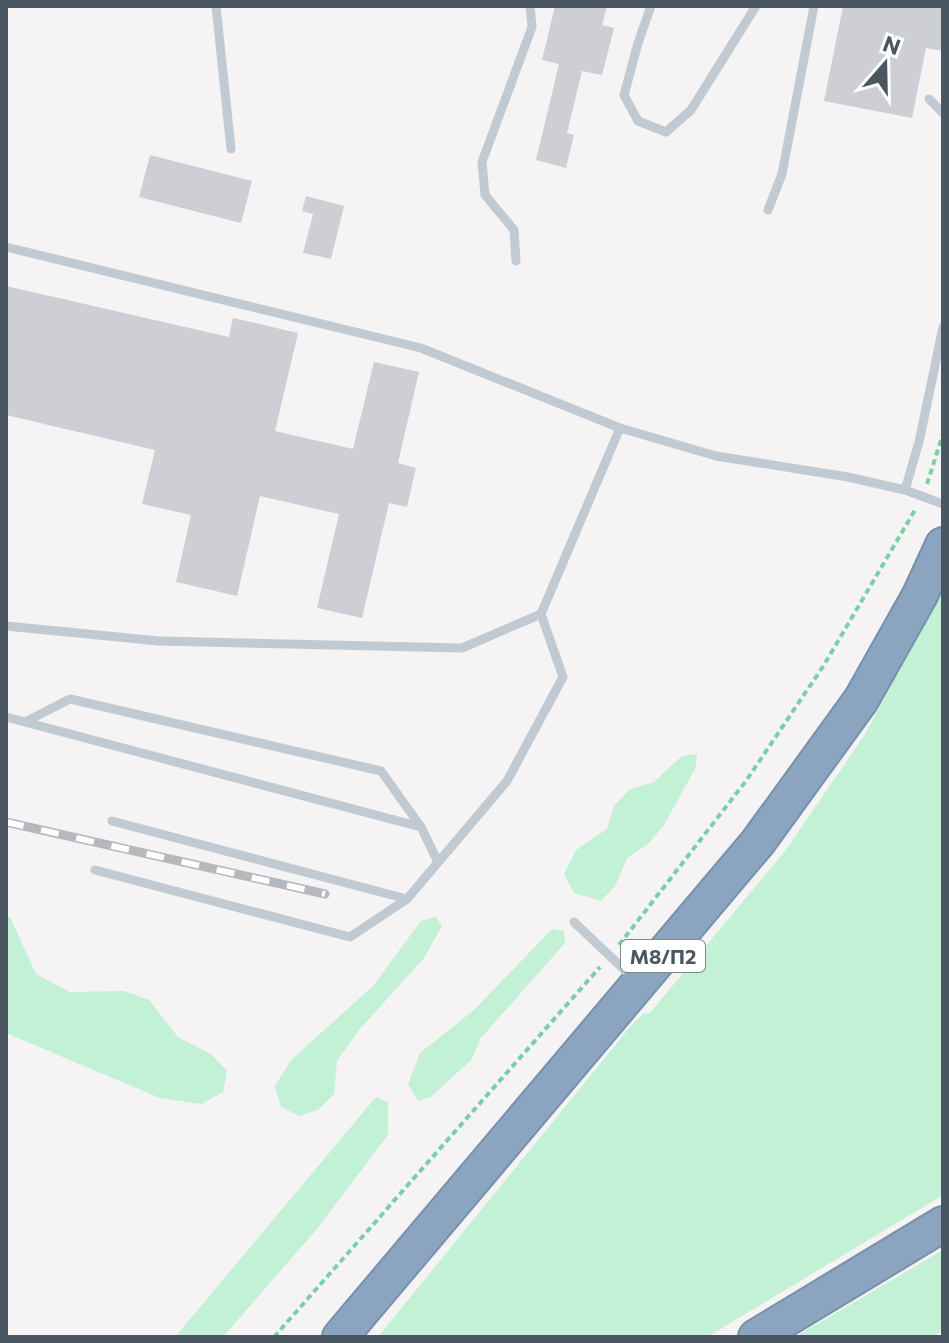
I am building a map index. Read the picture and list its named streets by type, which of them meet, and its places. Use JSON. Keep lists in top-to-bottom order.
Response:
{
  "streets": {
    "highway": ["М8/П2"]
  },
  "north": "top"
}
